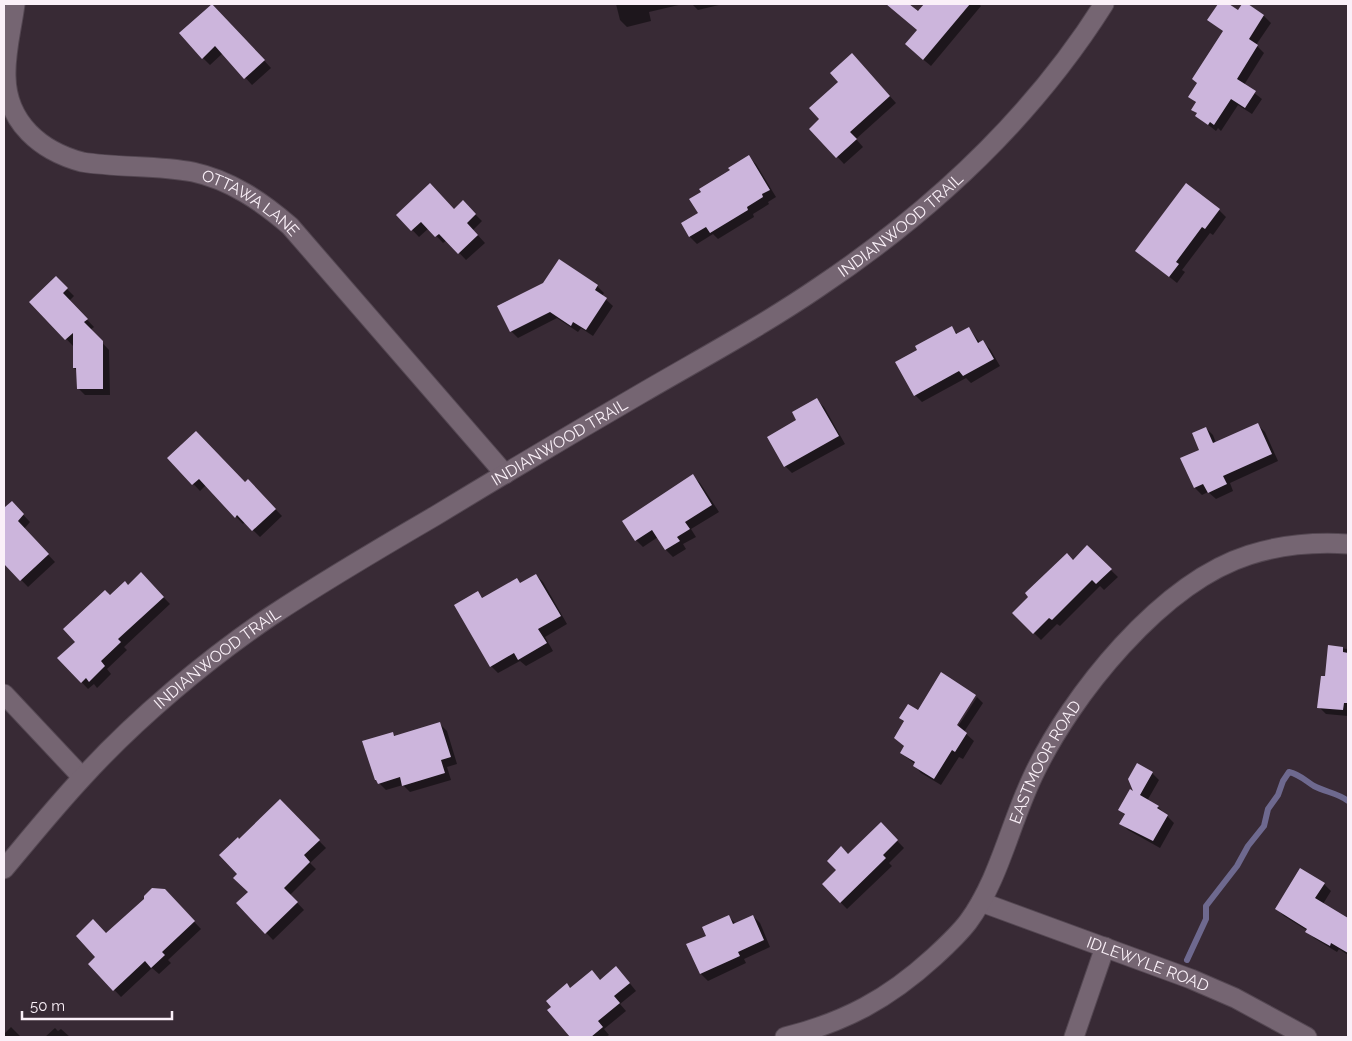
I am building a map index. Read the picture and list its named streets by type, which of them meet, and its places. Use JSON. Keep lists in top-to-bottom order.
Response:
{
  "streets": {
    "street": [
      "OTTAWA LANE",
      "INDIANWOOD TRAIL",
      "EASTMOOR ROAD",
      "IDLEWYLE ROAD"
    ]
  },
  "crossings": [
    ["OTTAWA LANE", "INDIANWOOD TRAIL"],
    ["EASTMOOR ROAD", "IDLEWYLE ROAD"]
  ],
  "scale_bar": "50 m"
}
